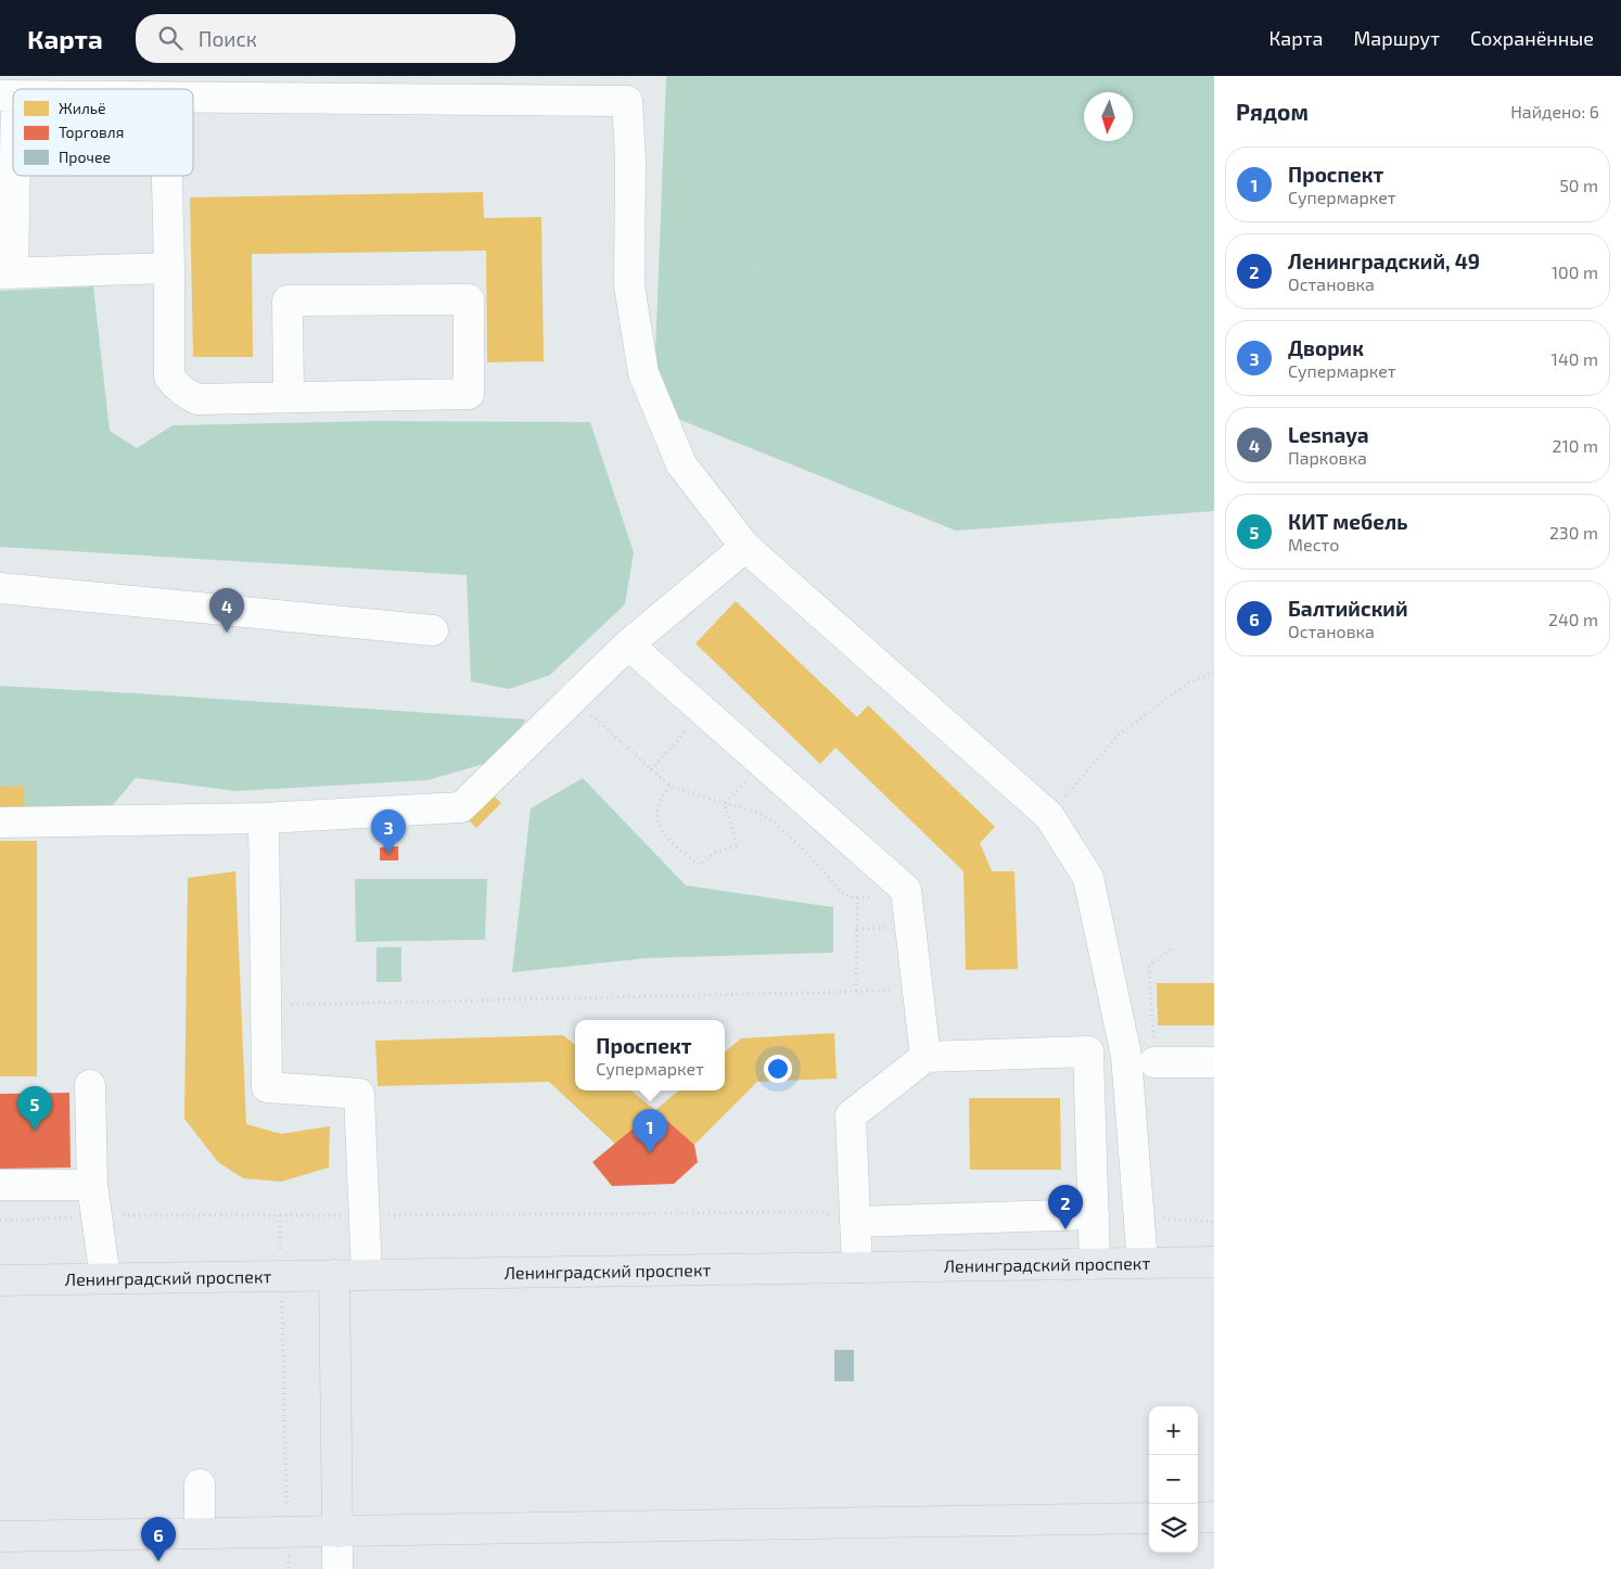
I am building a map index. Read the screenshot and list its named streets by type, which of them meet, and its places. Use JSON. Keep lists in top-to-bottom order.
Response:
{
  "streets": {
    "main road": ["Ленинградский проспект"]
  },
  "legend": ["Жильё", "Торговля", "Прочее"],
  "north": "bottom",
  "page": {
    "header": "Карта",
    "search": "Поиск",
    "nav": ["Карта", "Маршрут", "Сохранённые"],
    "heading": ["Рядом", "Найдено: 6"],
    "list": [
      {
        "mark": "1",
        "name": "Проспект",
        "note": "Супермаркет",
        "value": "50 m"
      },
      {
        "mark": "2",
        "name": "Ленинградский, 49",
        "note": "Остановка",
        "value": "100 m"
      },
      {
        "mark": "3",
        "name": "Дворик",
        "note": "Супермаркет",
        "value": "140 m"
      },
      {
        "mark": "4",
        "name": "Lesnaya",
        "note": "Парковка",
        "value": "210 m"
      },
      {
        "mark": "5",
        "name": "КИТ мебель",
        "note": "Место",
        "value": "230 m"
      },
      {
        "mark": "6",
        "name": "Балтийский",
        "note": "Остановка",
        "value": "240 m"
      }
    ],
    "pins": [
      "4",
      "3",
      "5",
      "1",
      "2",
      "6"
    ],
    "popup": ["Проспект", "Супермаркет"],
    "map_buttons": ["+", "−"]
  }
}
